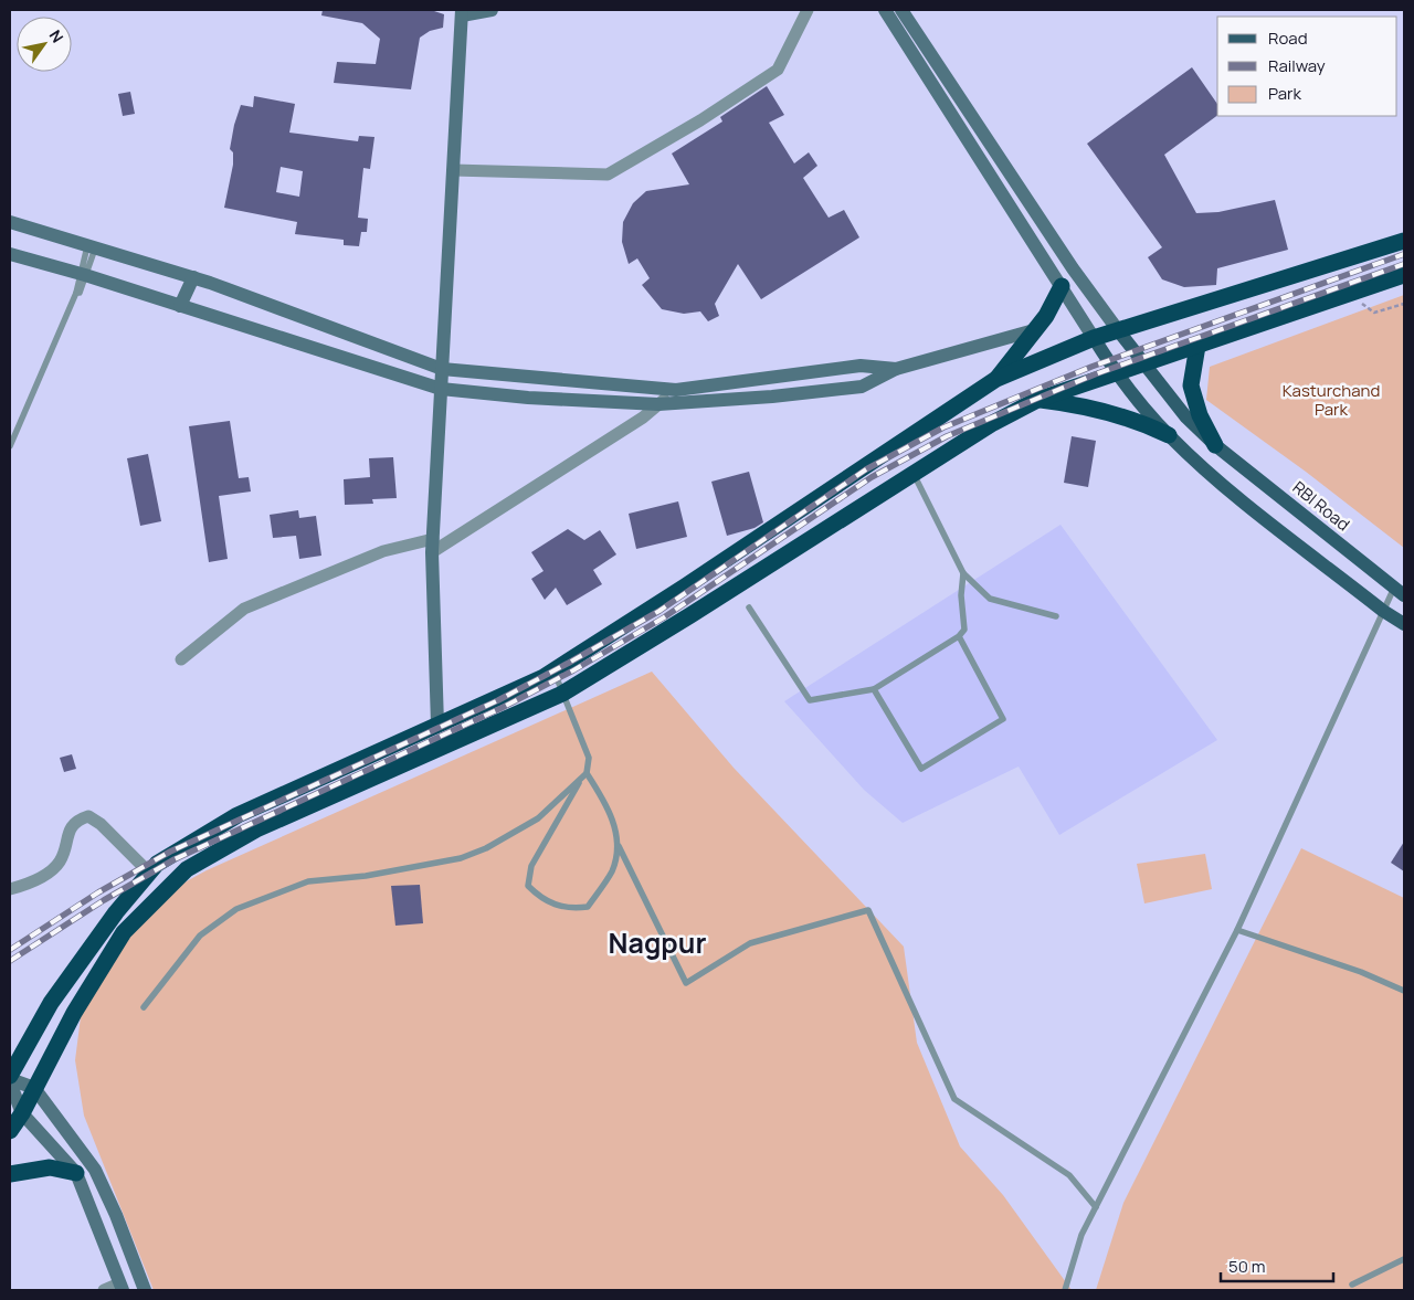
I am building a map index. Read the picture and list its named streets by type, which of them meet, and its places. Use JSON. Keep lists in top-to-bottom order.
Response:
{
  "streets": {
    "main road": ["RBI Road"]
  },
  "districts": ["Nagpur"],
  "parks": ["Kasturchand Park"],
  "legend": ["Road", "Railway", "Park"],
  "scale_bar": "50 m",
  "north": "top right"
}
